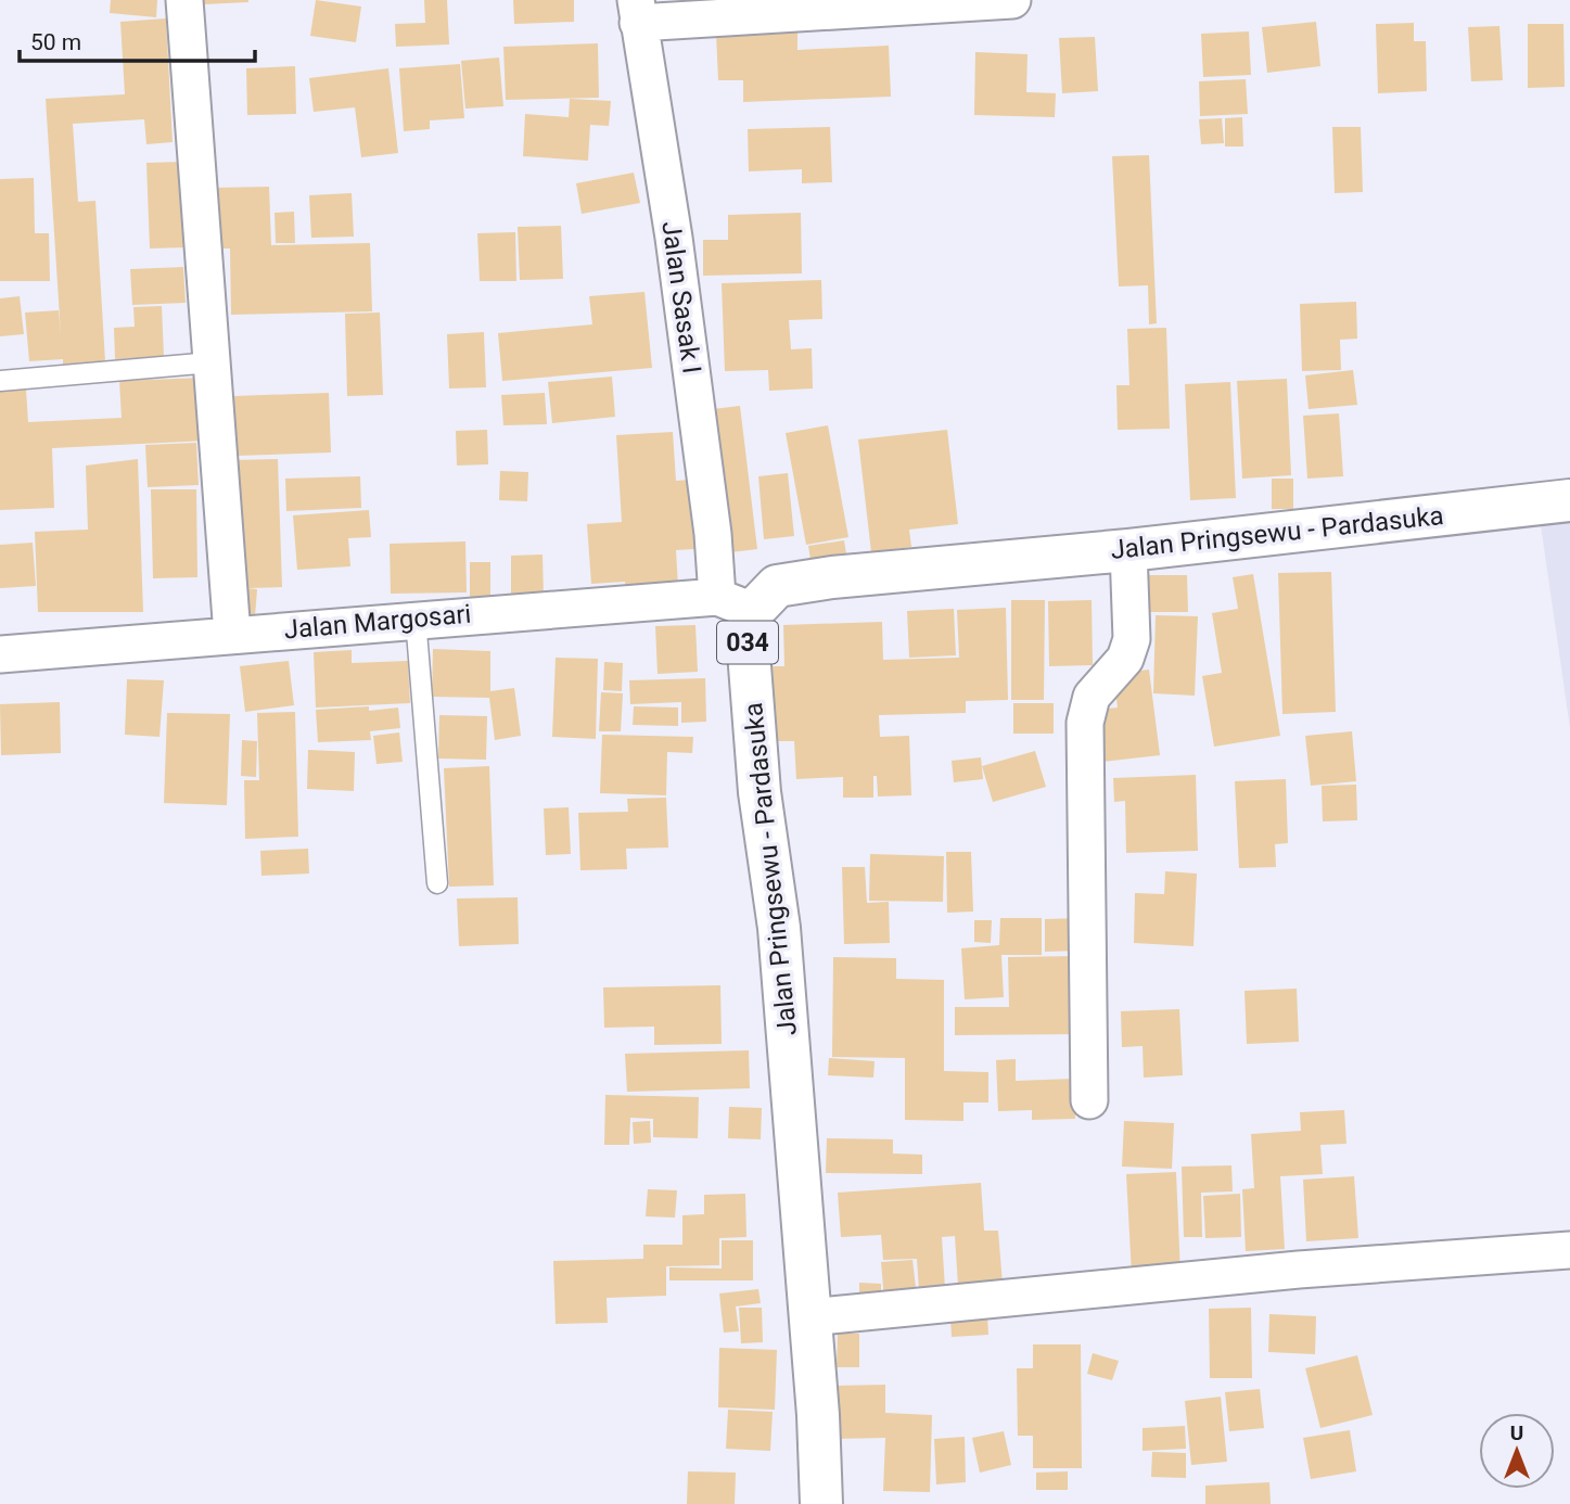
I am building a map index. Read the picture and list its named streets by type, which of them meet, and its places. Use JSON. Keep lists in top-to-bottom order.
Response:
{
  "streets": {
    "main road": ["Jalan Pringsewu - Pardasuka", "034"],
    "street": ["Jalan Sasak I", "Jalan Margosari"]
  },
  "crossings": [
    ["Jalan Sasak I", "Jalan Pringsewu - Pardasuka"],
    ["Jalan Sasak I", "Jalan Margosari"],
    ["Jalan Pringsewu - Pardasuka", "Jalan Margosari"]
  ],
  "scale_bar": "50 m",
  "north": "top"
}
